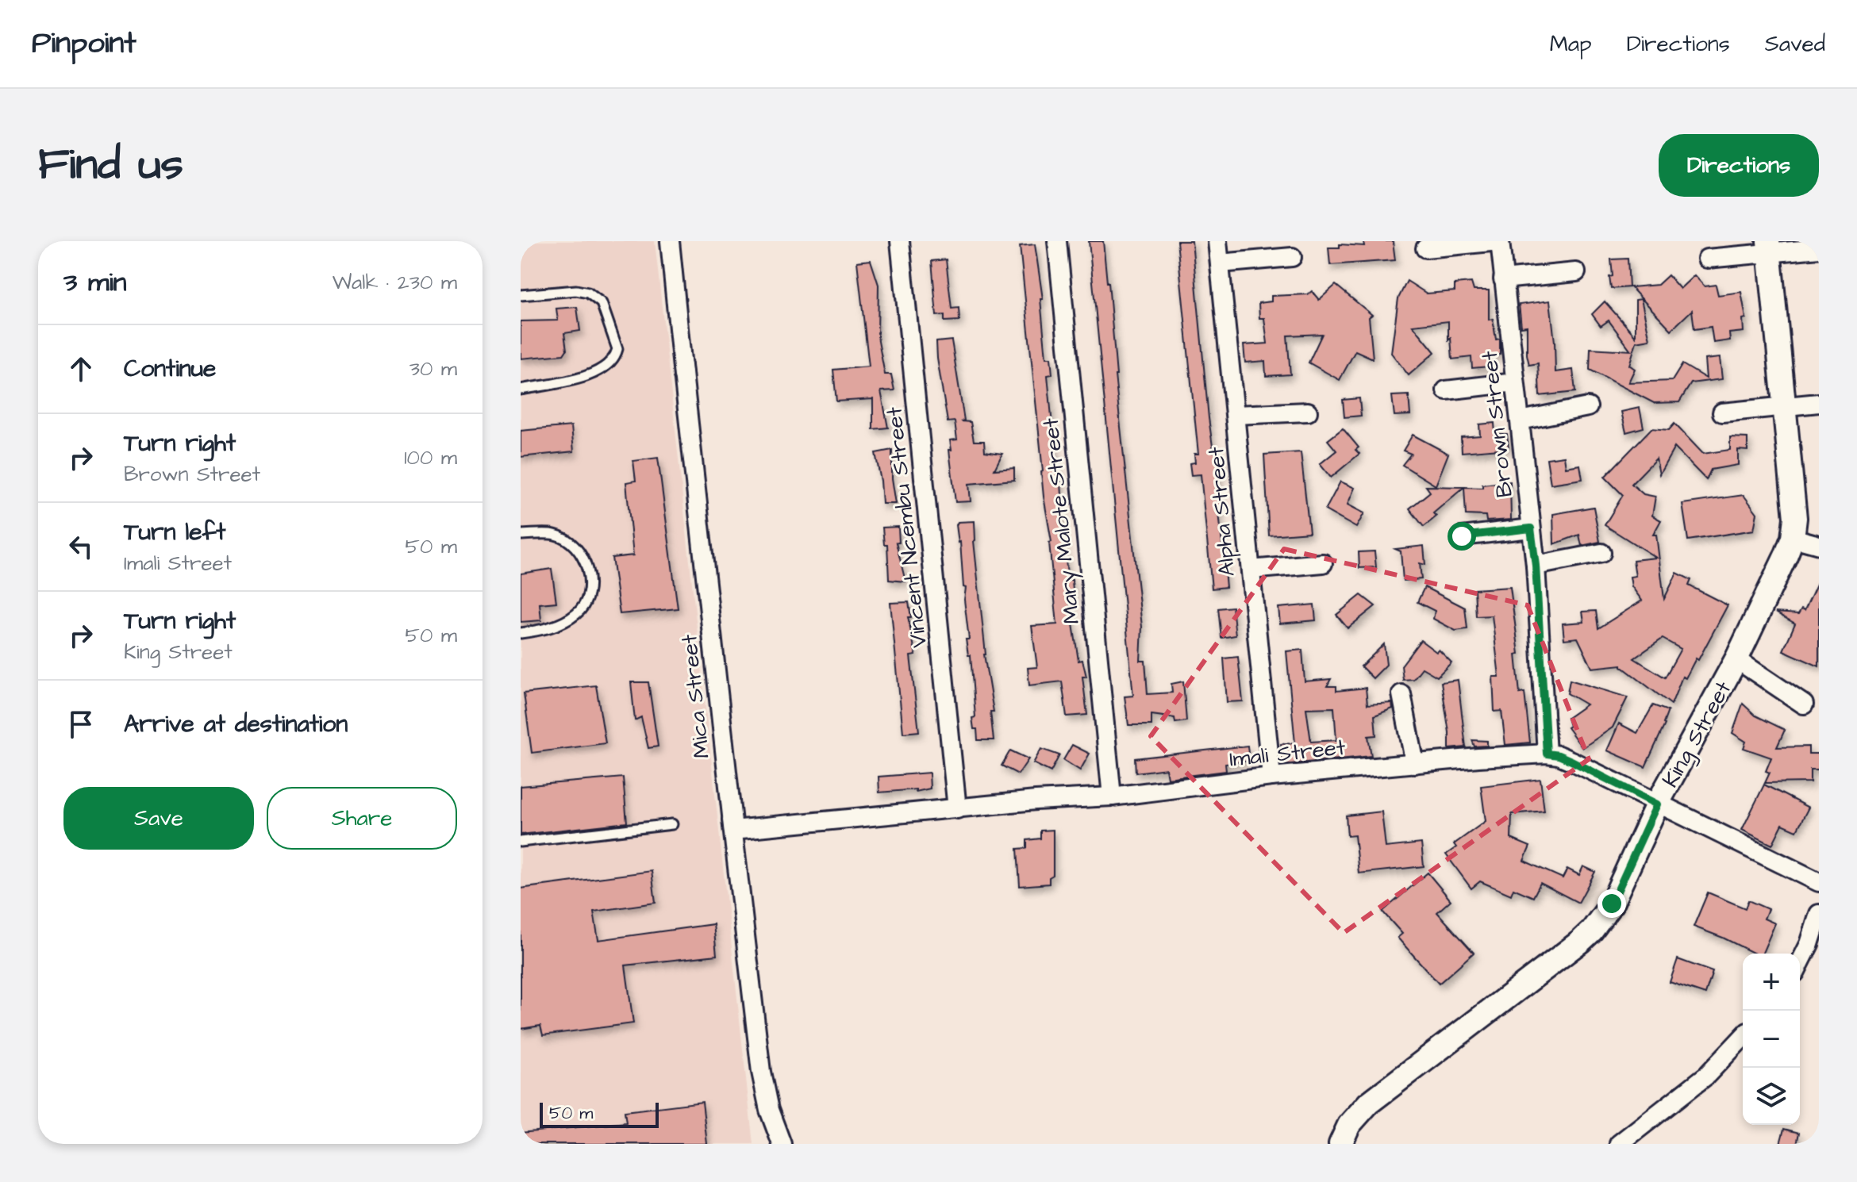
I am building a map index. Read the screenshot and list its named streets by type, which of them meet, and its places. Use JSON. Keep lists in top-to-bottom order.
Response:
{
  "streets": {
    "street": [
      "Brown Street",
      "Alpha Street",
      "Mary Malote Street",
      "Vincent Ncembu Street",
      "Mica Street",
      "King Street",
      "Imali Street"
    ]
  },
  "crossings": [
    ["Brown Street", "Imali Street"],
    ["Alpha Street", "Imali Street"],
    ["Mary Malote Street", "Imali Street"],
    ["Vincent Ncembu Street", "Imali Street"],
    ["Mica Street", "Imali Street"],
    ["King Street", "Imali Street"]
  ],
  "scale_bar": "50 m",
  "page": {
    "header": "Pinpoint",
    "nav": ["Map", "Directions", "Saved"],
    "title": "Find us",
    "buttons": [
      "Directions",
      ["Save", "Share"]
    ],
    "heading": ["3 min", "Walk · 230 m"],
    "list": [
      ["Continue", "30 m"],
      ["Turn right", "Brown Street", "100 m"],
      ["Turn left", "Imali Street", "50 m"],
      ["Turn right", "King Street", "50 m"],
      "Arrive at destination"
    ],
    "map_buttons": ["+", "−"],
    "scale": "50 m"
  }
}
